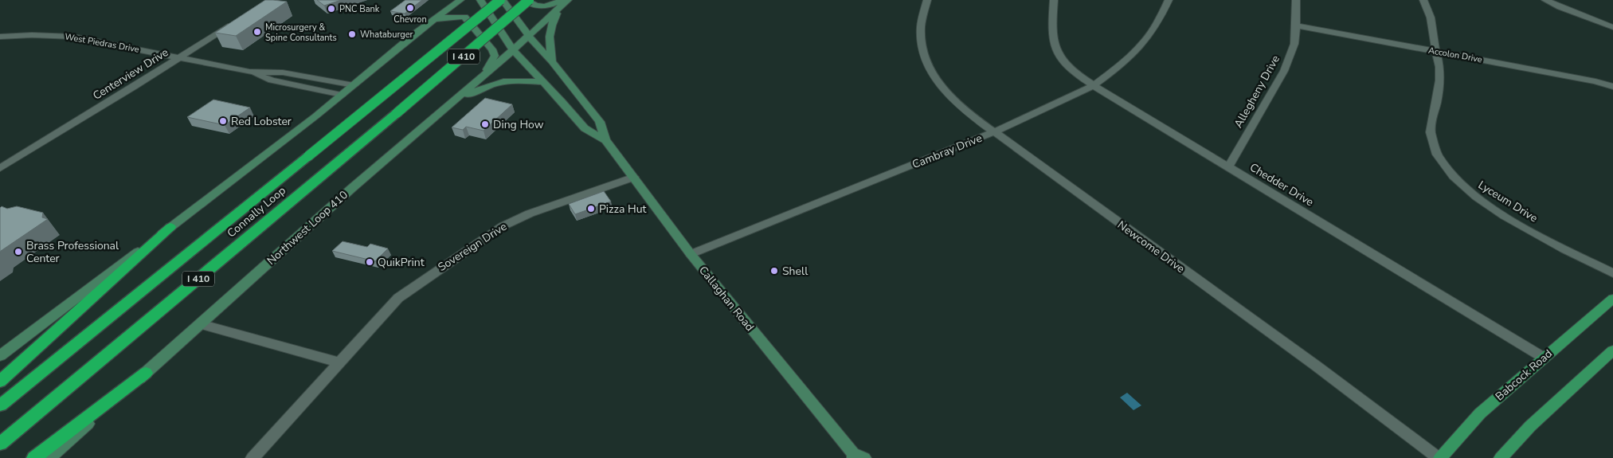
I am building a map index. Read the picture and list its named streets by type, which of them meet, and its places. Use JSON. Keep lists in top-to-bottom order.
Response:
{
  "streets": {
    "highway": ["I 410", "Connally Loop"],
    "main road": ["Northwest Loop 410", "Callaghan Road", "Babcock Road"],
    "street": [
      "West Piedras Drive",
      "Accolon Drive",
      "Centerview Drive",
      "Allegheny Drive",
      "Cambray Drive",
      "Chedder Drive",
      "Lyceum Drive",
      "Sovereign Drive",
      "Newcome Drive"
    ]
  },
  "crossings": [
    ["West Piedras Drive", "Centerview Drive"],
    ["Accolon Drive", "Allegheny Drive"],
    ["Accolon Drive", "Lyceum Drive"],
    ["Allegheny Drive", "Chedder Drive"],
    ["Cambray Drive", "Chedder Drive"],
    ["Cambray Drive", "Newcome Drive"],
    ["Cambray Drive", "Callaghan Road"],
    ["Chedder Drive", "Babcock Road"],
    ["Connally Loop", "Callaghan Road"],
    ["Northwest Loop 410", "Callaghan Road"],
    ["Sovereign Drive", "Callaghan Road"],
    ["Newcome Drive", "Babcock Road"]
  ],
  "places": [
    "Chevron",
    "PNC Bank",
    "Microsurgery & Spine Consultants",
    "Whataburger",
    "Red Lobster",
    "Ding How",
    "Pizza Hut",
    "Brass Professional Center",
    "QuikPrint",
    "Shell"
  ]
}
